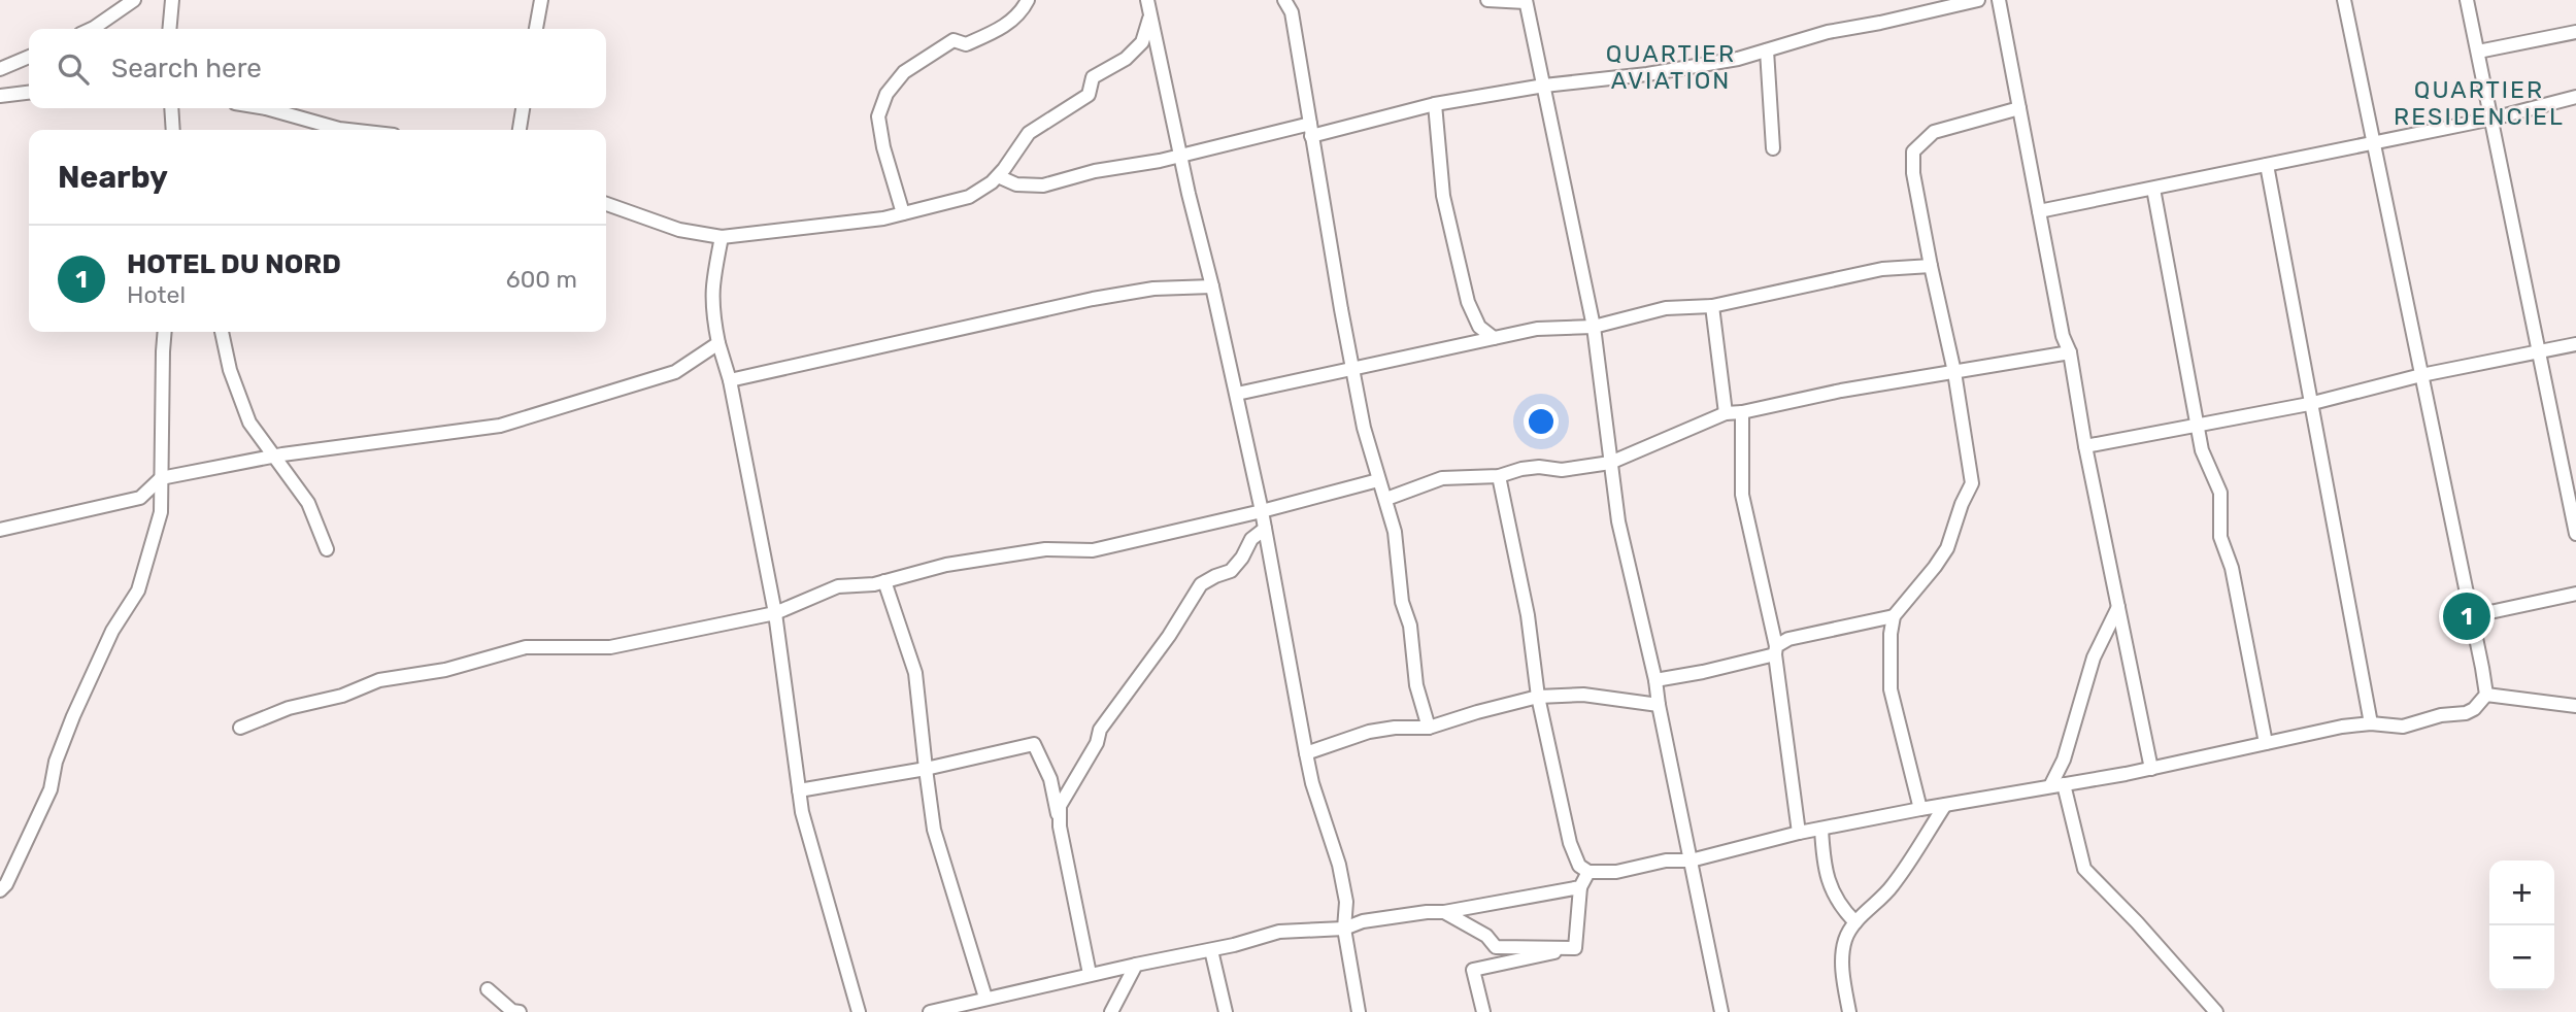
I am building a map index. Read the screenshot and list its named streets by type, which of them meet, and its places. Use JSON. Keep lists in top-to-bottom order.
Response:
{
  "districts": ["QUARTIER AVIATION", "QUARTIER RESIDENCIEL"],
  "page": {
    "search": "Search here",
    "heading": "Nearby",
    "list": [
      {
        "mark": "1",
        "name": "HOTEL DU NORD",
        "note": "Hotel",
        "value": "600 m"
      }
    ],
    "pins": "1",
    "map_buttons": ["+", "−"]
  }
}
